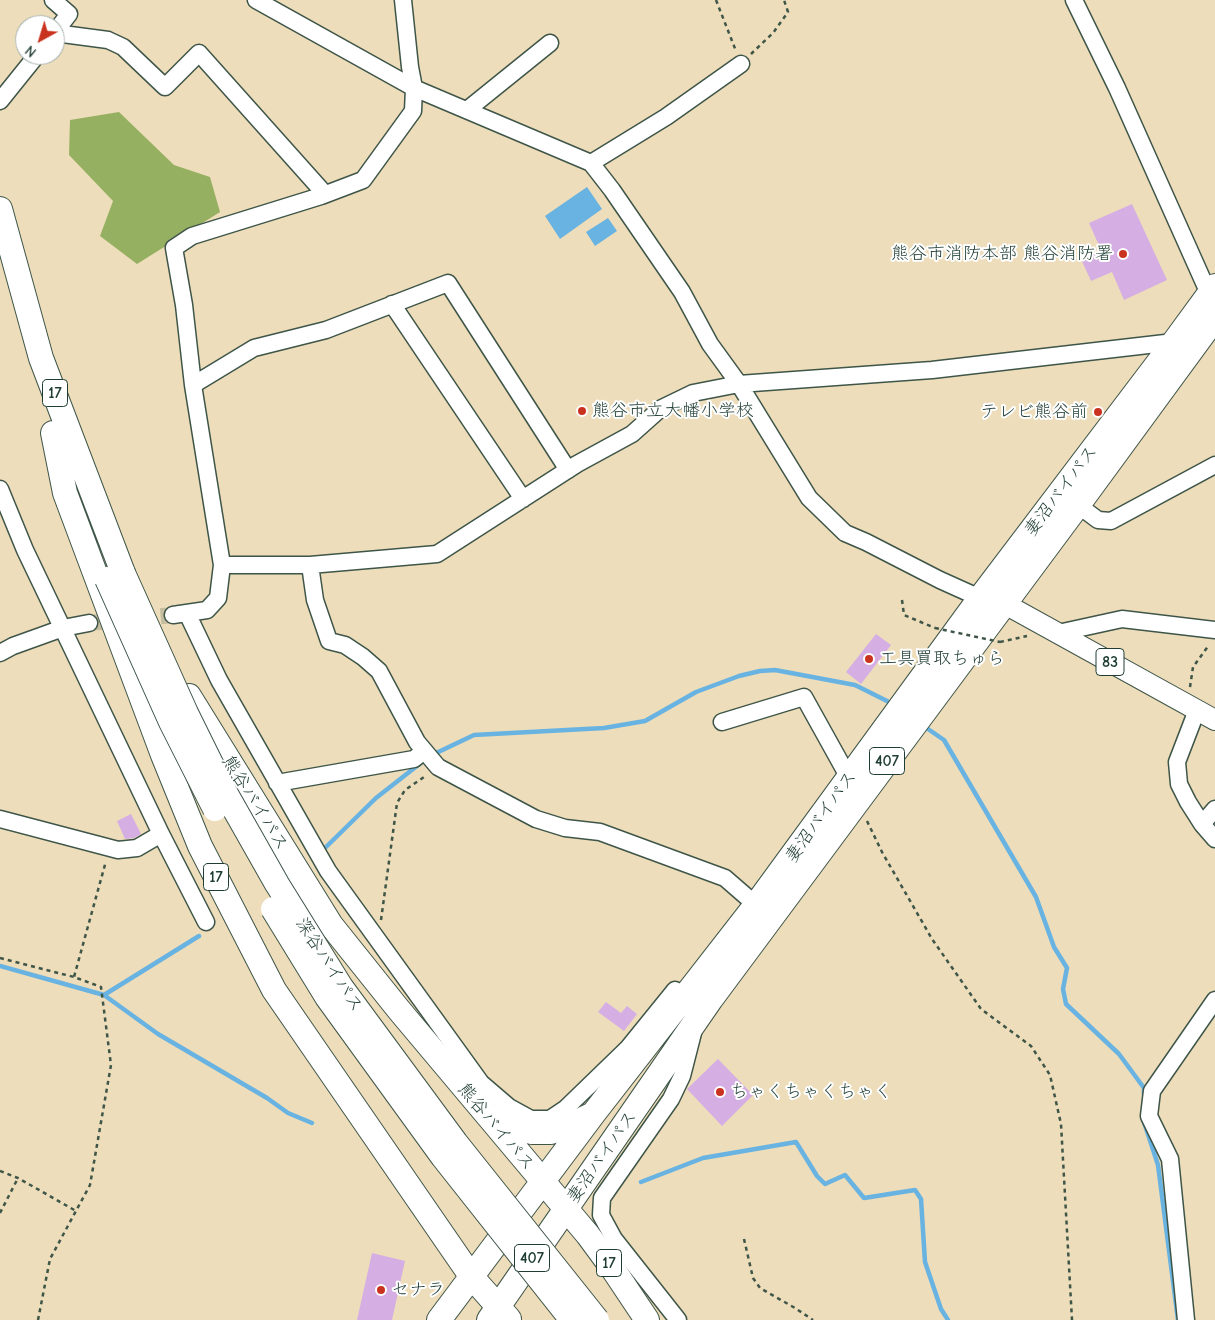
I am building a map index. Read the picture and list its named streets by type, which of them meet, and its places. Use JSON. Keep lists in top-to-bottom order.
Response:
{
  "streets": {
    "highway": [
      "17",
      "妻沼バイパス",
      "407",
      "熊谷バイパス",
      "深谷バイパス"
    ],
    "main road": ["83"]
  },
  "crossings": [
    ["17", "妻沼バイパス"],
    ["17", "熊谷バイパス"],
    ["妻沼バイパス", "83"],
    ["妻沼バイパス", "407"],
    ["妻沼バイパス", "熊谷バイパス"],
    ["407", "熊谷バイパス"],
    ["熊谷バイパス", "深谷バイパス"]
  ],
  "places": [
    "熊谷市消防本部 熊谷消防署",
    "熊谷市立大幡小学校",
    "テレビ熊谷前",
    "工具買取ちゅら",
    "ちゃくちゃくちゃく",
    "セナラ"
  ],
  "north": "bottom left"
}
